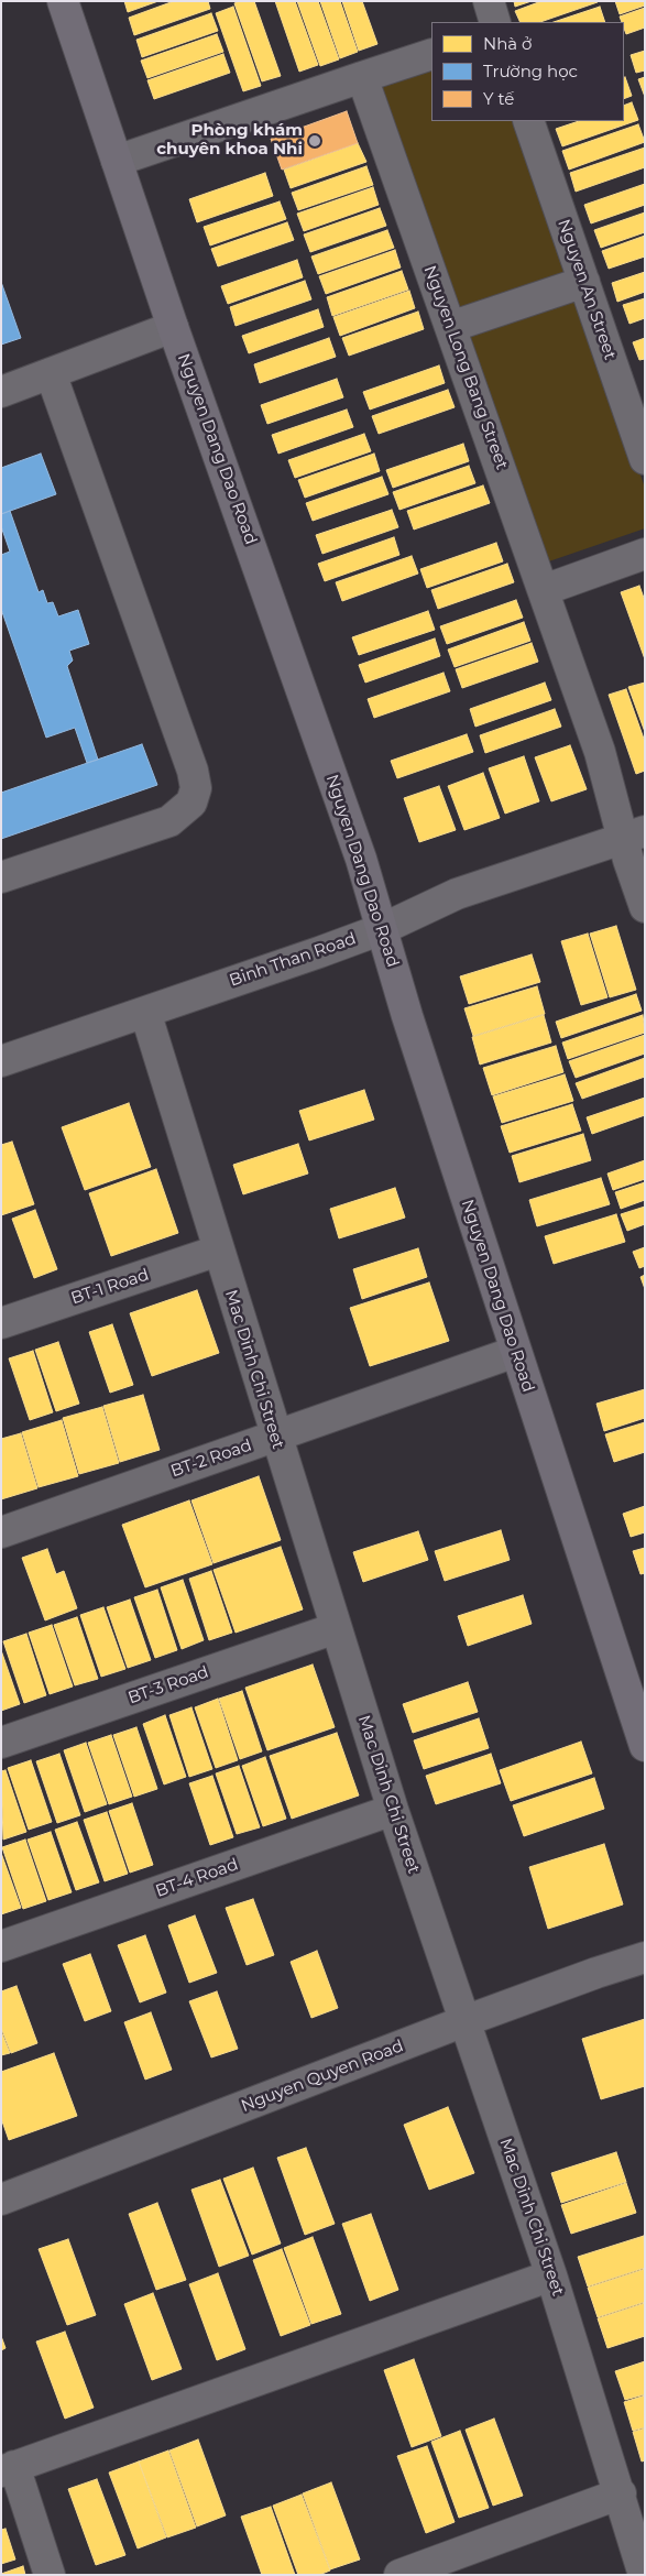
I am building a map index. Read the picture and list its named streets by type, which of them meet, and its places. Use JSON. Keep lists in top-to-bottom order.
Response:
{
  "streets": {
    "main road": ["Nguyen Dang Dao Road"],
    "street": [
      "Nguyen An Street",
      "Nguyen Long Bang Street",
      "Binh Than Road",
      "BT-1 Road",
      "Mac Dinh Chi Street",
      "BT-2 Road",
      "BT-3 Road",
      "BT-4 Road",
      "Nguyen Quyen Road"
    ]
  },
  "crossings": [
    ["Nguyen Long Bang Street", "Binh Than Road"],
    ["Nguyen Dang Dao Road", "Binh Than Road"],
    ["Nguyen Dang Dao Road", "BT-2 Road"],
    ["Binh Than Road", "Mac Dinh Chi Street"],
    ["BT-1 Road", "Mac Dinh Chi Street"],
    ["Mac Dinh Chi Street", "BT-2 Road"],
    ["Mac Dinh Chi Street", "BT-3 Road"],
    ["Mac Dinh Chi Street", "BT-4 Road"],
    ["Mac Dinh Chi Street", "Nguyen Quyen Road"]
  ],
  "places": ["Phòng khám chuyên khoa Nhi"],
  "legend": ["Nhà ở", "Trường học", "Y tế"]
}
